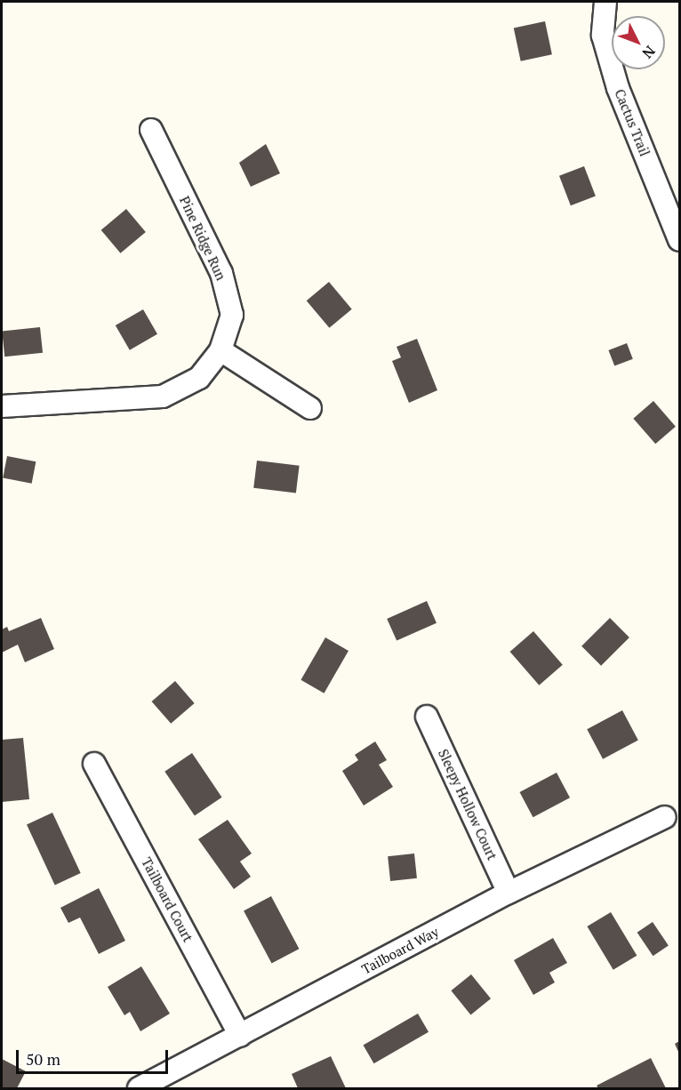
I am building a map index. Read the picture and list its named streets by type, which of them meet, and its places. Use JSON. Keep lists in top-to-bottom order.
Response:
{
  "streets": {
    "street": [
      "Cactus Trail",
      "Pine Ridge Run",
      "Sleepy Hollow Court",
      "Tailboard Court",
      "Tailboard Way"
    ]
  },
  "crossings": [
    ["Sleepy Hollow Court", "Tailboard Way"],
    ["Tailboard Court", "Tailboard Way"]
  ],
  "scale_bar": "50 m",
  "north": "bottom right"
}
